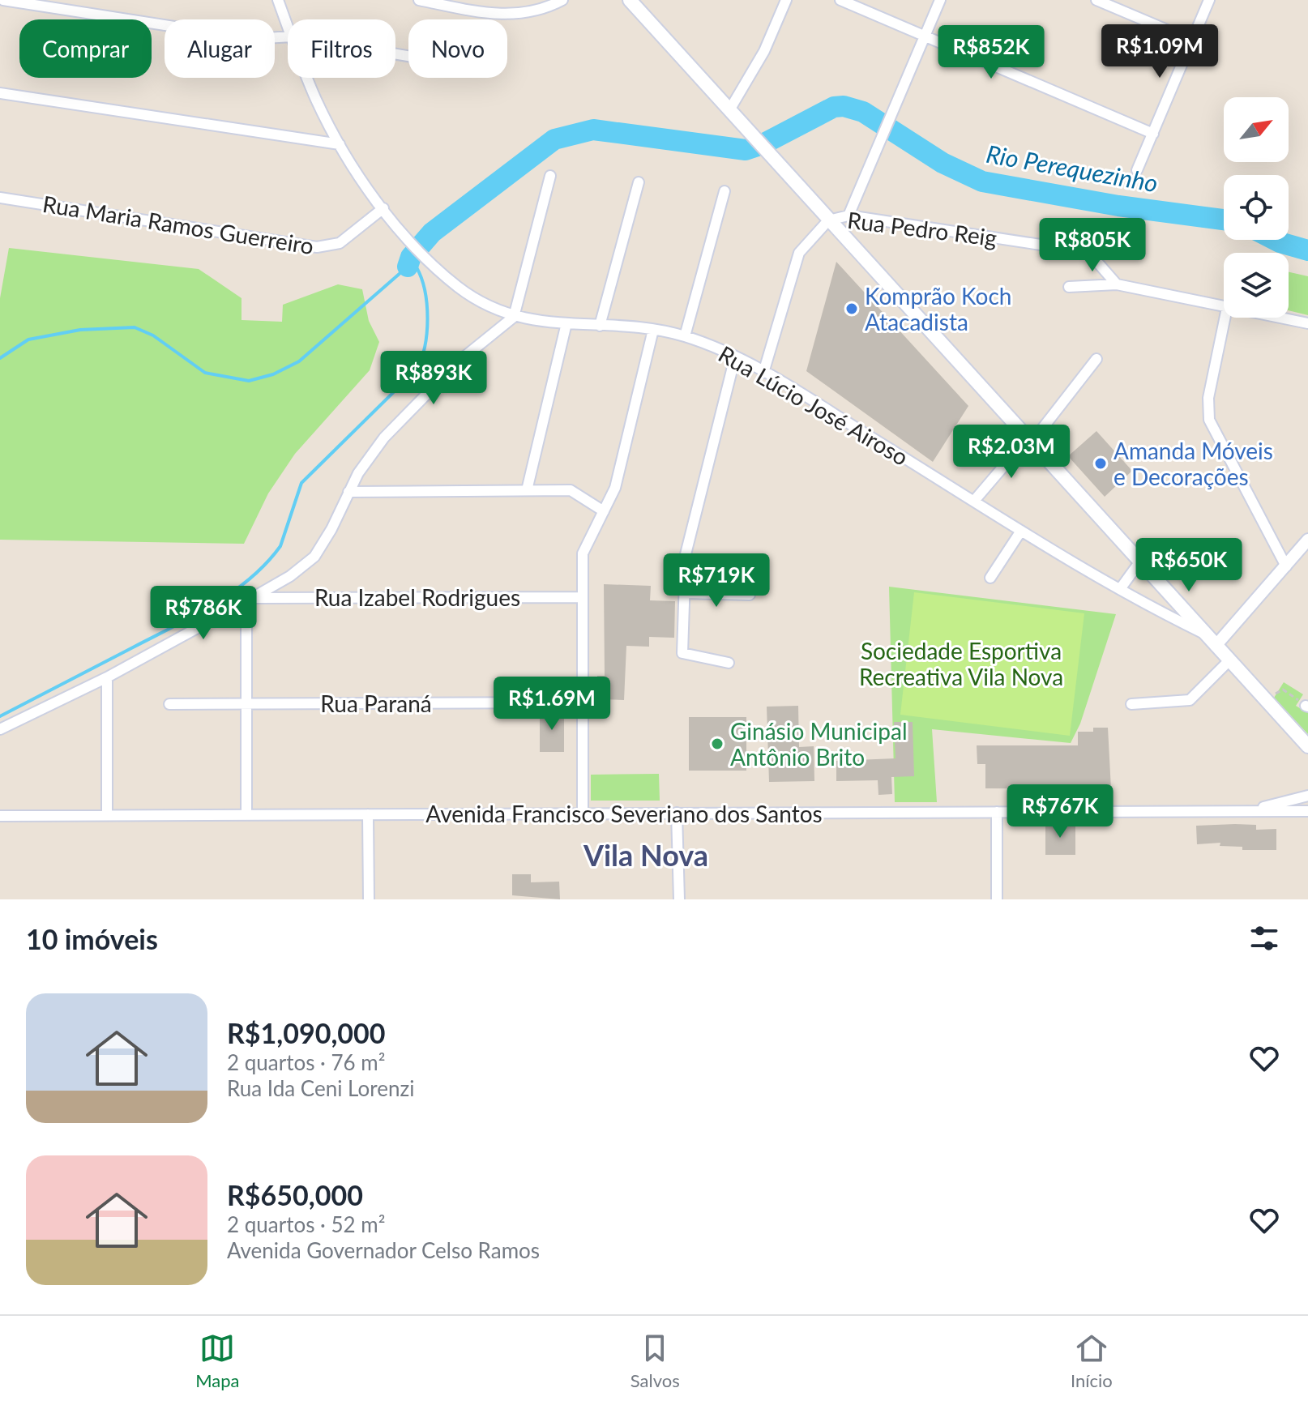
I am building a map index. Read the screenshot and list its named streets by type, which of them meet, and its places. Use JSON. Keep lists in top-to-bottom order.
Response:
{
  "streets": {
    "street": [
      "Rua Maria Ramos Guerreiro",
      "Rua Pedro Reig",
      "Rua Lúcio José Airoso",
      "Rua Izabel Rodrigues",
      "Rua Paraná",
      "Avenida Francisco Severiano dos Santos"
    ]
  },
  "crossings": [
    ["Rua Maria Ramos Guerreiro", "Rua Lúcio José Airoso"]
  ],
  "districts": ["Vila Nova"],
  "water": ["Rio Perequezinho"],
  "parks": ["Sociedade Esportiva Recreativa Vila Nova"],
  "places": ["Komprão Koch Atacadista", "Amanda Móveis e Decorações", "Ginásio Municipal Antônio Brito"],
  "north": "top right",
  "page": {
    "chip": [
      "Comprar",
      "Alugar",
      "Filtros",
      "Novo"
    ],
    "price": [
      "R$1.09M",
      "R$852K",
      "R$805K",
      "R$893K",
      "R$2.03M",
      "R$650K",
      "R$719K",
      "R$786K",
      "R$1.69M",
      "R$767K"
    ],
    "heading": "10 imóveis",
    "list": [
      {
        "name": "R$1,090,000",
        "note": "2 quartos · 76 m² · Rua Ida Ceni Lorenzi"
      },
      {
        "name": "R$650,000",
        "note": "2 quartos · 52 m² · Avenida Governador Celso Ramos"
      }
    ],
    "tabs": ["Mapa", "Salvos", "Início"]
  }
}
